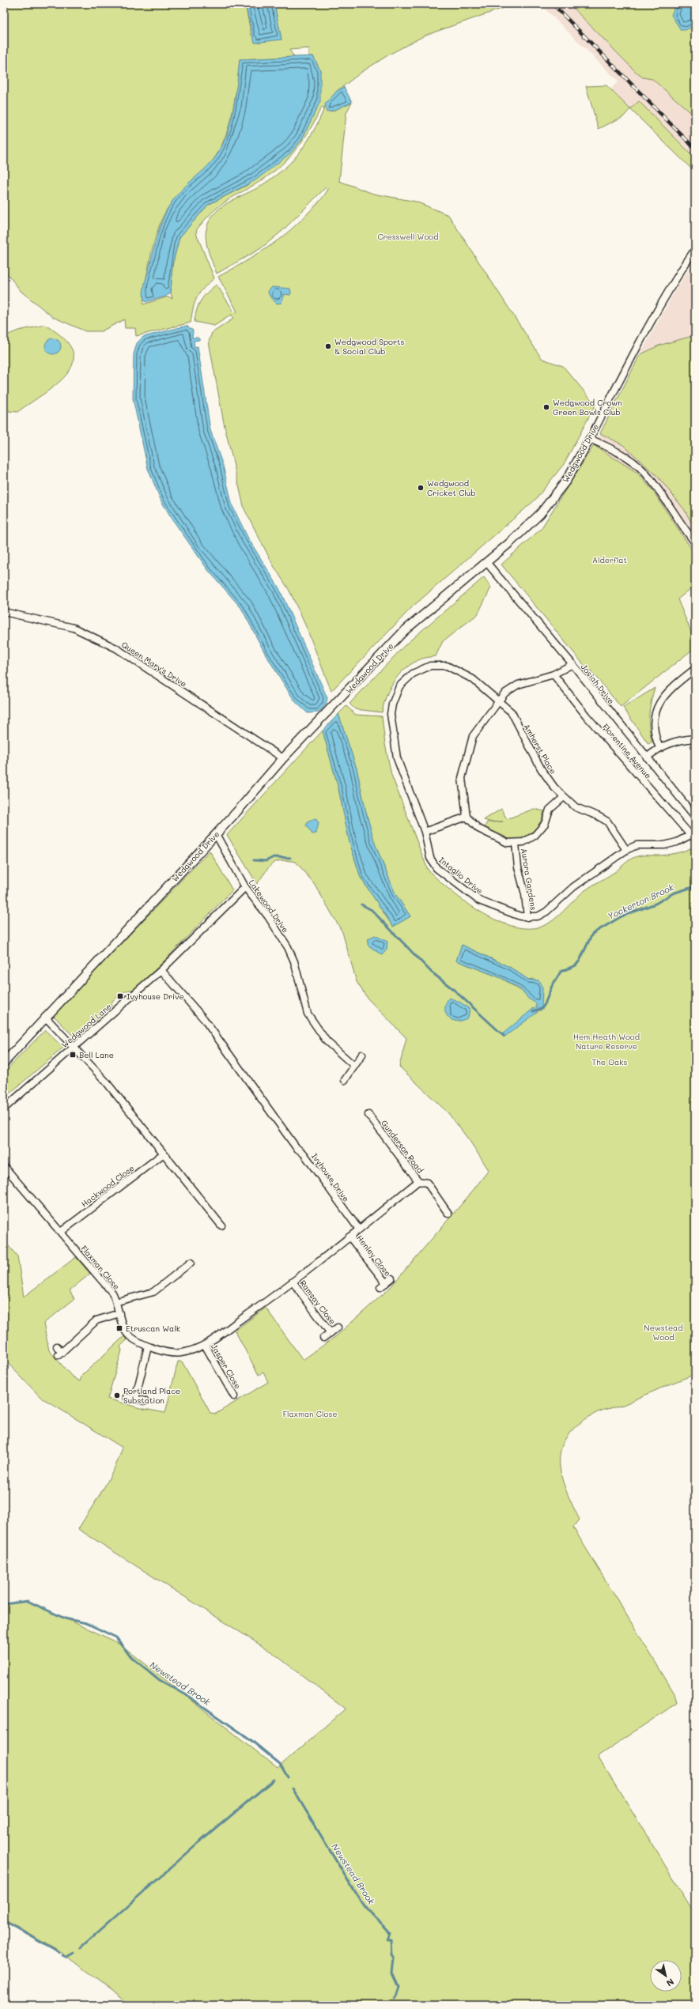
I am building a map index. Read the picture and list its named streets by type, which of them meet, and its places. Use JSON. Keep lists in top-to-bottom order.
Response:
{
  "streets": {
    "street": [
      "Wedgwood Drive",
      "Queen Mary's Drive",
      "Josiah Drive",
      "Amherst Place",
      "Florentine Avenue",
      "Intaglio Drive",
      "Aurora Gardens",
      "Lakewood Drive",
      "Wedgwood Lane",
      "Gunderson Road",
      "Ivyhouse Drive",
      "Hackwood Close",
      "Henley Close",
      "Flaxman Close",
      "Ramsay Close",
      "Jasper Close"
    ]
  },
  "crossings": [
    ["Wedgwood Drive", "Queen Mary's Drive"],
    ["Wedgwood Drive", "Josiah Drive"],
    ["Wedgwood Drive", "Lakewood Drive"],
    ["Amherst Place", "Intaglio Drive"],
    ["Florentine Avenue", "Intaglio Drive"],
    ["Intaglio Drive", "Aurora Gardens"],
    ["Lakewood Drive", "Wedgwood Lane"],
    ["Wedgwood Lane", "Ivyhouse Drive"],
    ["Gunderson Road", "Flaxman Close"],
    ["Ivyhouse Drive", "Flaxman Close"],
    ["Hackwood Close", "Flaxman Close"],
    ["Henley Close", "Flaxman Close"],
    ["Flaxman Close", "Ramsay Close"],
    ["Flaxman Close", "Jasper Close"]
  ],
  "water": ["Yockerton Brook", "Newstead Brook"],
  "parks": [
    "Cresswell Wood",
    "Alderflat",
    "Hem Heath Wood Nature Reserve",
    "The Oaks",
    "Newstead Wood",
    "Flaxman Close"
  ],
  "places": {
    "other": [
      "Wedgwood Sports & Social Club",
      "Wedgwood Crown Green Bowls Club",
      "Wedgwood Cricket Club",
      "Portland Place Substation"
    ],
    "transit": ["Ivyhouse Drive", "Bell Lane", "Etruscan Walk"]
  },
  "north": "bottom right"
}
